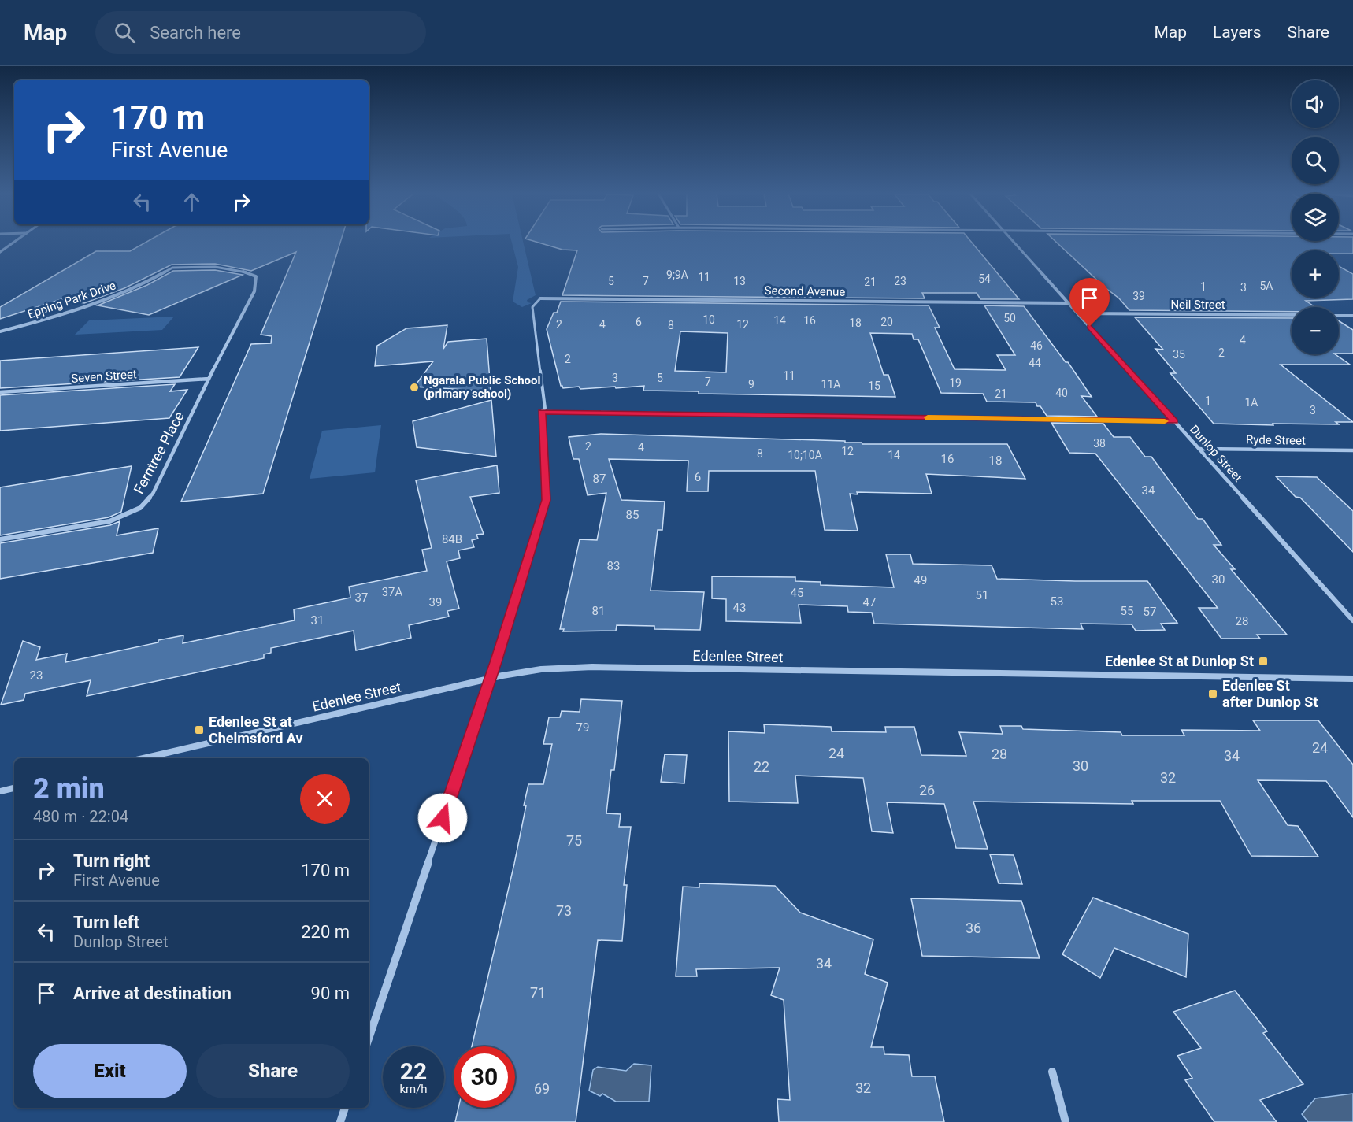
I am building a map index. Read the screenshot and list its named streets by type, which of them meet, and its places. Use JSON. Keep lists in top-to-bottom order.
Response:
{
  "streets": {
    "street": [
      "Second Avenue",
      "Epping Park Drive",
      "Neil Street",
      "Seven Street",
      "Ryde Street",
      "Ferntree Place",
      "Dunlop Street",
      "Edenlee Street"
    ]
  },
  "crossings": [
    ["Second Avenue", "Dunlop Street"],
    ["Epping Park Drive", "Seven Street"],
    ["Epping Park Drive", "Ferntree Place"],
    ["Neil Street", "Dunlop Street"],
    ["Seven Street", "Ferntree Place"],
    ["Ryde Street", "Dunlop Street"]
  ],
  "places": {
    "other": ["Ngarala Public School (primary school)"],
    "transit": ["Edenlee St at Dunlop St", "Edenlee St after Dunlop St", "Edenlee St at Chelmsford Av"]
  },
  "house_numbers": [
    "9;9A",
    "11",
    "54",
    "5",
    "7",
    "13",
    "23",
    "21",
    "5A",
    "1",
    "3",
    "39",
    "50",
    "10",
    "14",
    "16",
    "6",
    "20",
    "18",
    "2",
    "4",
    "12",
    "8",
    "4",
    "46",
    "2",
    "35",
    "2",
    "44",
    "11",
    "3",
    "5",
    "7",
    "19",
    "9",
    "11A",
    "15",
    "40",
    "21",
    "1",
    "1A",
    "3",
    "38",
    "2",
    "4",
    "12",
    "8",
    "10;10A",
    "14",
    "16",
    "18",
    "6",
    "87",
    "34",
    "85",
    "84B",
    "83",
    "30",
    "49",
    "37A",
    "45",
    "51",
    "37",
    "53",
    "39",
    "47",
    "43",
    "81",
    "55",
    "57",
    "31",
    "28",
    "23",
    "79",
    "24",
    "24",
    "28",
    "34",
    "30",
    "22",
    "32",
    "26",
    "75",
    "73",
    "36",
    "34",
    "71",
    "32",
    "69"
  ],
  "page": {
    "header": "Map",
    "search": "Search here",
    "nav": ["Map", "Layers", "Share"],
    "map_buttons": ["+", "−"],
    "turn": ["170 m", "First Avenue"],
    "heading": ["2 min", "480 m · 22:04"],
    "list": [
      {
        "name": "Turn right",
        "note": "First Avenue",
        "value": "170 m"
      },
      {
        "name": "Turn left",
        "note": "Dunlop Street",
        "value": "220 m"
      },
      {
        "name": "Arrive at destination",
        "value": "90 m"
      }
    ],
    "buttons": ["Exit", "Share"],
    "speed": "22 km/h",
    "limit": "30"
  }
}
